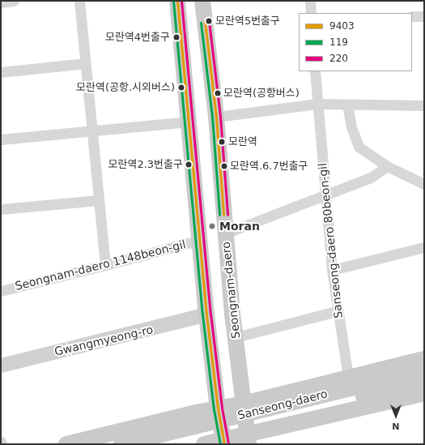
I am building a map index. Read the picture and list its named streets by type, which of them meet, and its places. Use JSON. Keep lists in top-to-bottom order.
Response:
{
  "streets": {
    "main road": ["Seongnam-daero", "Gwangmyeong-ro", "Sanseong-daero"],
    "street": ["Sanseong-daero 80beon-gil", "Seongnam-daero 1148beon-gil"]
  },
  "places": [
    "모란역5번출구",
    "모란역4번출구",
    "모란역(공항.시외버스)",
    "모란역(공항버스)",
    "모란역",
    "모란역2.3번출구",
    "모란역.6.7번출구",
    "Moran"
  ],
  "lines": ["transit line 9403", "transit line 119", "transit line 220"],
  "legend": ["9403", "119", "220"],
  "north": "bottom"
}
